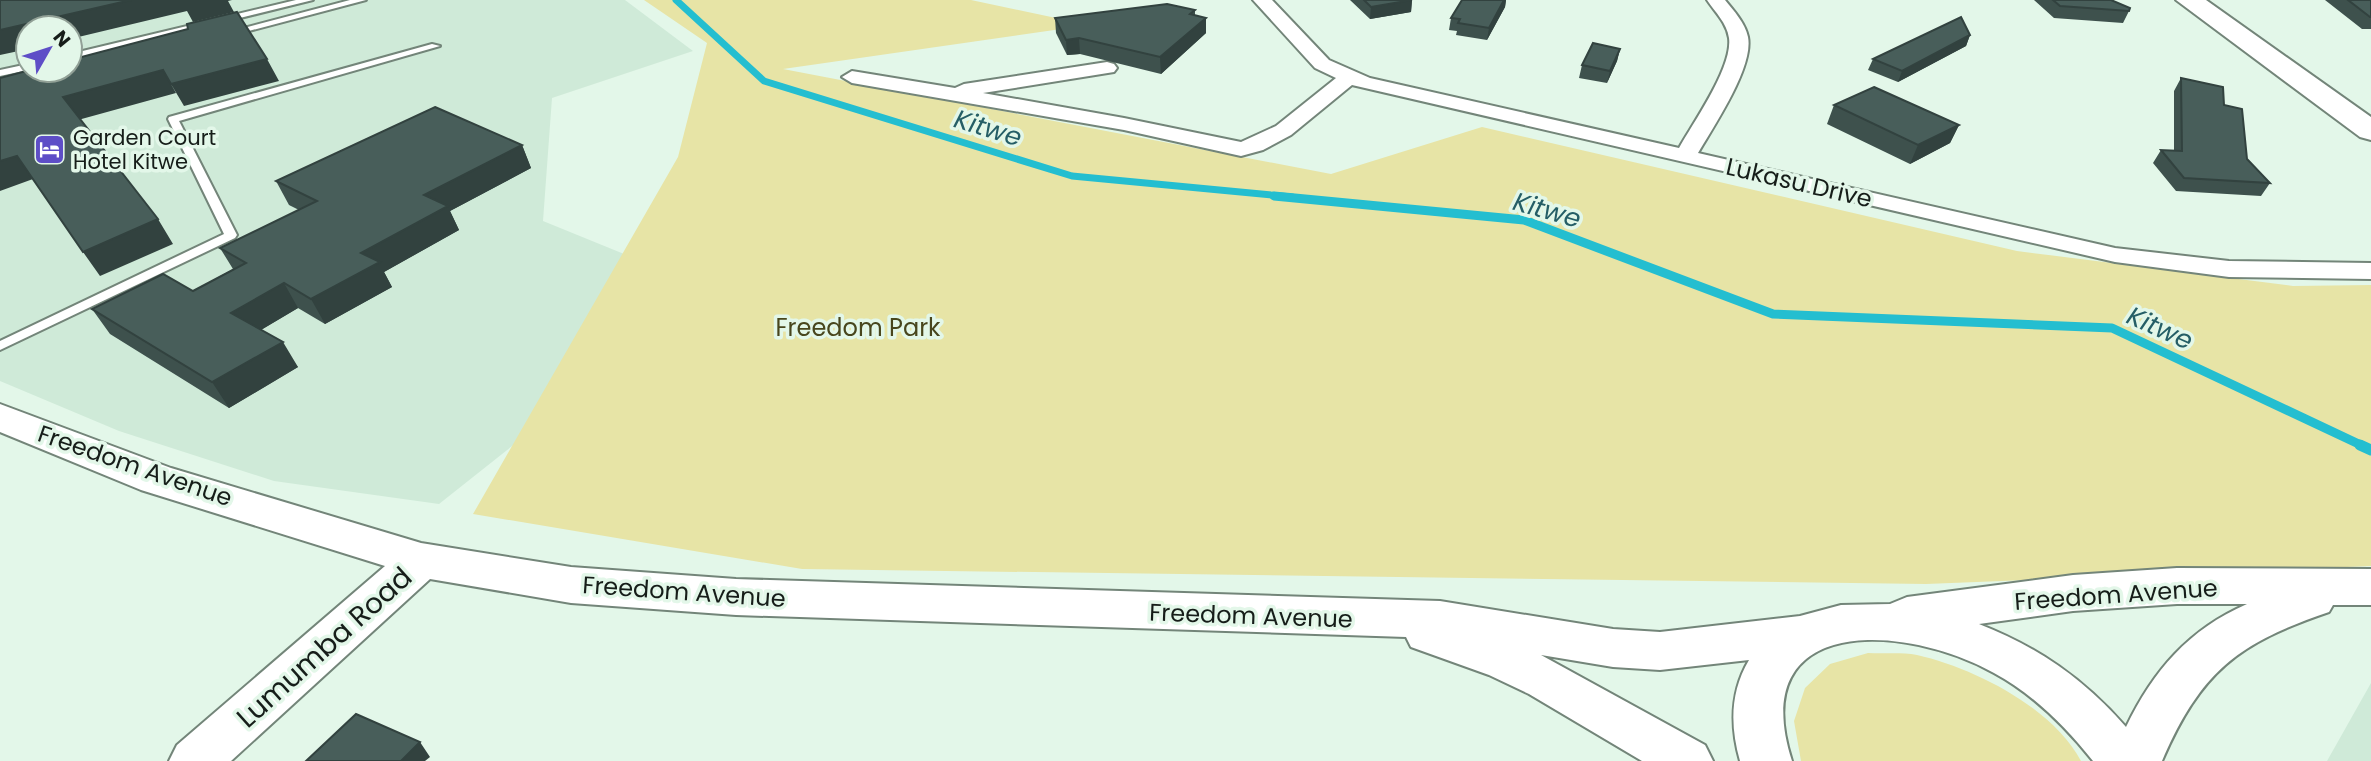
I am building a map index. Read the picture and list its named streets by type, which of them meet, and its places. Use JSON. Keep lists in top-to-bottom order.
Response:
{
  "streets": {
    "main road": ["Freedom Avenue", "Lumumba Road"],
    "street": ["Lukasu Drive"]
  },
  "crossings": [
    ["Freedom Avenue", "Lumumba Road"]
  ],
  "water": ["Kitwe"],
  "parks": ["Freedom Park"],
  "places": {
    "hotel": ["Garden Court Hotel Kitwe"]
  },
  "north": "top right"
}
